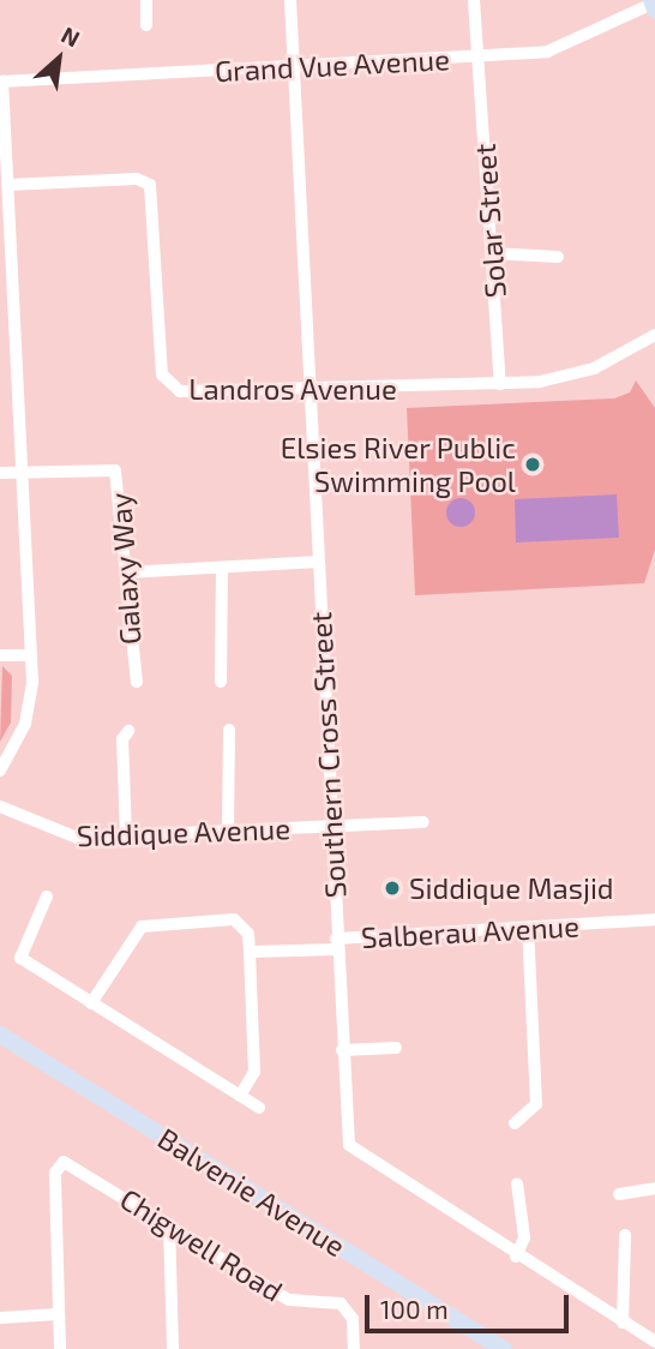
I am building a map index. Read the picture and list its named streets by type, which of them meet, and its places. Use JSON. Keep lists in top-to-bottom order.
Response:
{
  "streets": {
    "street": [
      "Grand Vue Avenue",
      "Solar Street",
      "Landros Avenue",
      "Galaxy Way",
      "Southern Cross Street",
      "Siddique Avenue",
      "Salberau Avenue",
      "Balvenie Avenue",
      "Chigwell Road"
    ]
  },
  "crossings": [
    ["Grand Vue Avenue", "Solar Street"],
    ["Grand Vue Avenue", "Southern Cross Street"],
    ["Solar Street", "Landros Avenue"],
    ["Landros Avenue", "Southern Cross Street"],
    ["Southern Cross Street", "Siddique Avenue"],
    ["Southern Cross Street", "Salberau Avenue"]
  ],
  "places": ["Elsies River Public Swimming Pool", "Siddique Masjid"],
  "scale_bar": "100 m",
  "north": "top right"
}
